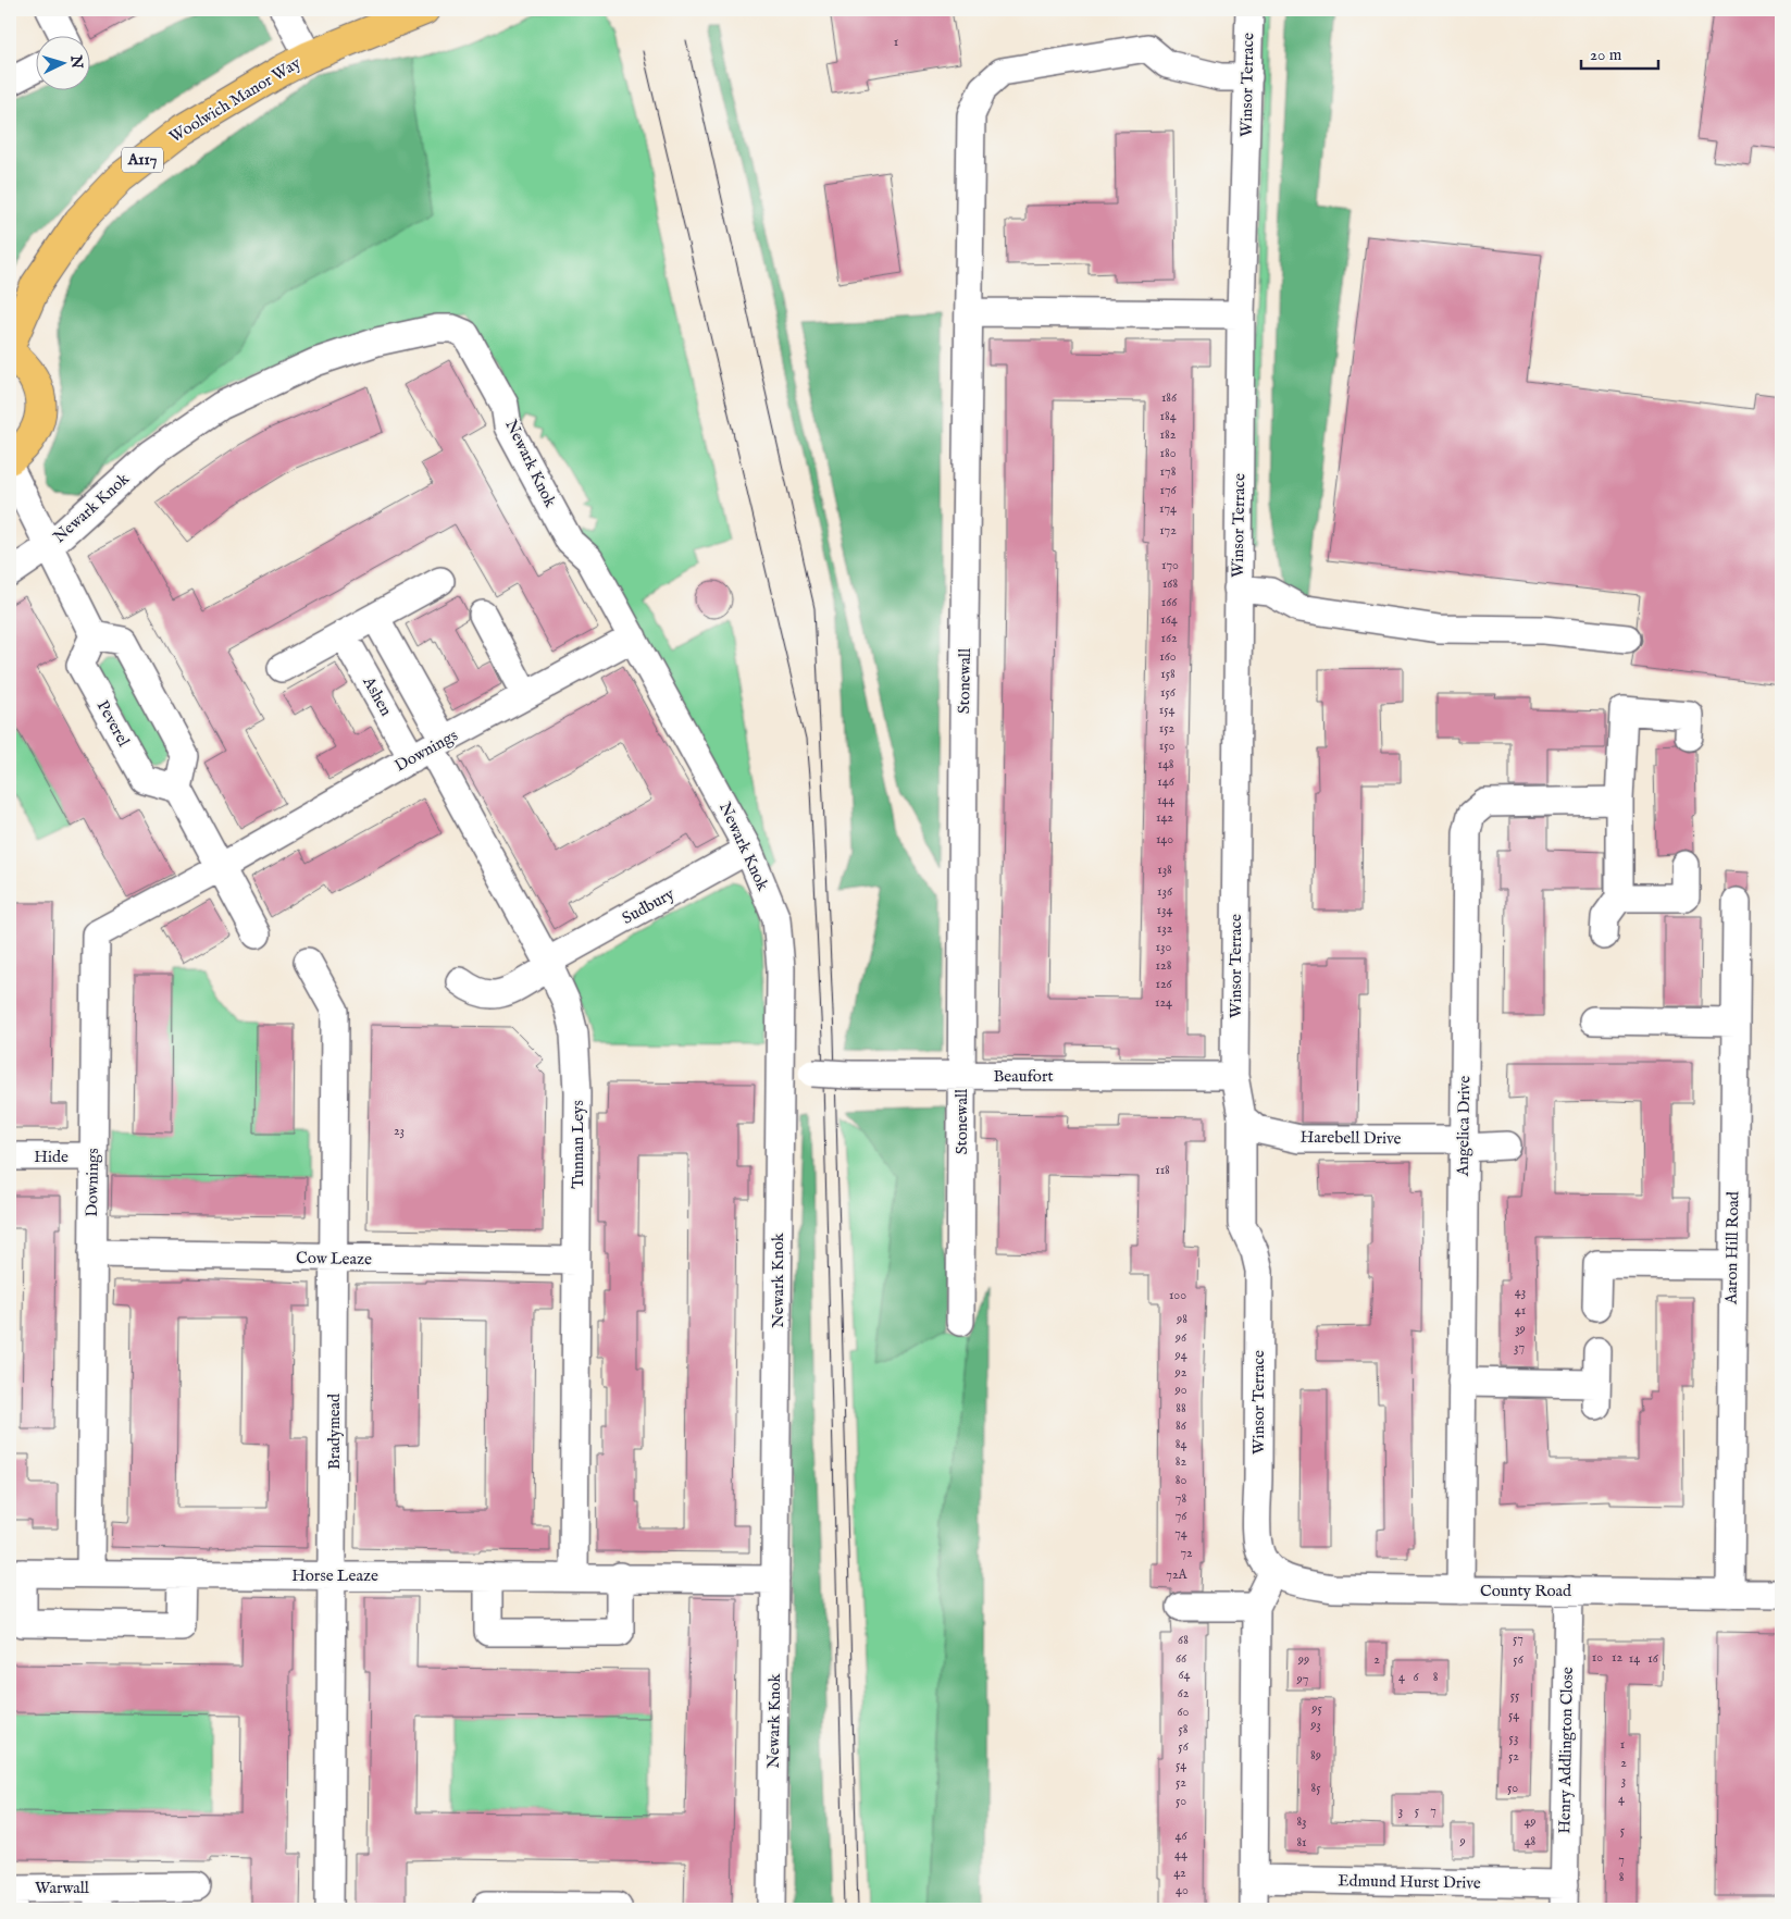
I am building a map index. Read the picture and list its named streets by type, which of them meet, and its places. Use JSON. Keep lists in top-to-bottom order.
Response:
{
  "streets": {
    "main road": ["Woolwich Manor Way", "A117"],
    "street": [
      "Winsor Terrace",
      "Newark Knok",
      "Stonewall",
      "Ashen",
      "Peverel",
      "Downings",
      "Sudbury",
      "Beaufort",
      "Angelica Drive",
      "Harebell Drive",
      "Tunnan Leys",
      "Hide",
      "Aaron Hill Road",
      "Cow Leaze",
      "Bradymead",
      "Horse Leaze",
      "County Road",
      "Henry Addlington Close",
      "Edmund Hurst Drive",
      "Warwall"
    ]
  },
  "crossings": [
    ["Winsor Terrace", "Stonewall"],
    ["Winsor Terrace", "Beaufort"],
    ["Winsor Terrace", "Harebell Drive"],
    ["Winsor Terrace", "County Road"],
    ["Newark Knok", "Downings"],
    ["Newark Knok", "Sudbury"],
    ["Newark Knok", "Beaufort"],
    ["Newark Knok", "Horse Leaze"],
    ["Stonewall", "Beaufort"],
    ["Ashen", "Downings"],
    ["Ashen", "Tunnan Leys"],
    ["Downings", "Tunnan Leys"],
    ["Downings", "Hide"],
    ["Downings", "Cow Leaze"],
    ["Downings", "Horse Leaze"],
    ["Sudbury", "Tunnan Leys"],
    ["Angelica Drive", "Harebell Drive"],
    ["Angelica Drive", "County Road"],
    ["Tunnan Leys", "Cow Leaze"],
    ["Tunnan Leys", "Horse Leaze"],
    ["Aaron Hill Road", "County Road"],
    ["Cow Leaze", "Bradymead"],
    ["Bradymead", "Horse Leaze"],
    ["County Road", "Henry Addlington Close"],
    ["Henry Addlington Close", "Edmund Hurst Drive"]
  ],
  "house_numbers": [
    "1",
    "186",
    "184",
    "182",
    "180",
    "178",
    "176",
    "174",
    "172",
    "170",
    "168",
    "166",
    "164",
    "162",
    "160",
    "158",
    "156",
    "154",
    "152",
    "150",
    "148",
    "146",
    "144",
    "142",
    "140",
    "138",
    "136",
    "134",
    "132",
    "130",
    "128",
    "126",
    "124",
    "23",
    "118",
    "43",
    "100",
    "41",
    "98",
    "39",
    "96",
    "37",
    "94",
    "92",
    "90",
    "88",
    "86",
    "84",
    "82",
    "80",
    "78",
    "76",
    "74",
    "72",
    "72A",
    "57",
    "68",
    "10",
    "12",
    "66",
    "14",
    "16",
    "99",
    "2",
    "56",
    "64",
    "4",
    "6",
    "8",
    "97",
    "62",
    "55",
    "95",
    "60",
    "54",
    "93",
    "58",
    "53",
    "1",
    "56",
    "89",
    "52",
    "2",
    "54",
    "3",
    "52",
    "85",
    "50",
    "4",
    "50",
    "3",
    "5",
    "7",
    "83",
    "49",
    "5",
    "46",
    "9",
    "48",
    "81",
    "44",
    "7",
    "42",
    "8",
    "40"
  ],
  "scale_bar": "20 m",
  "north": "right"
}
